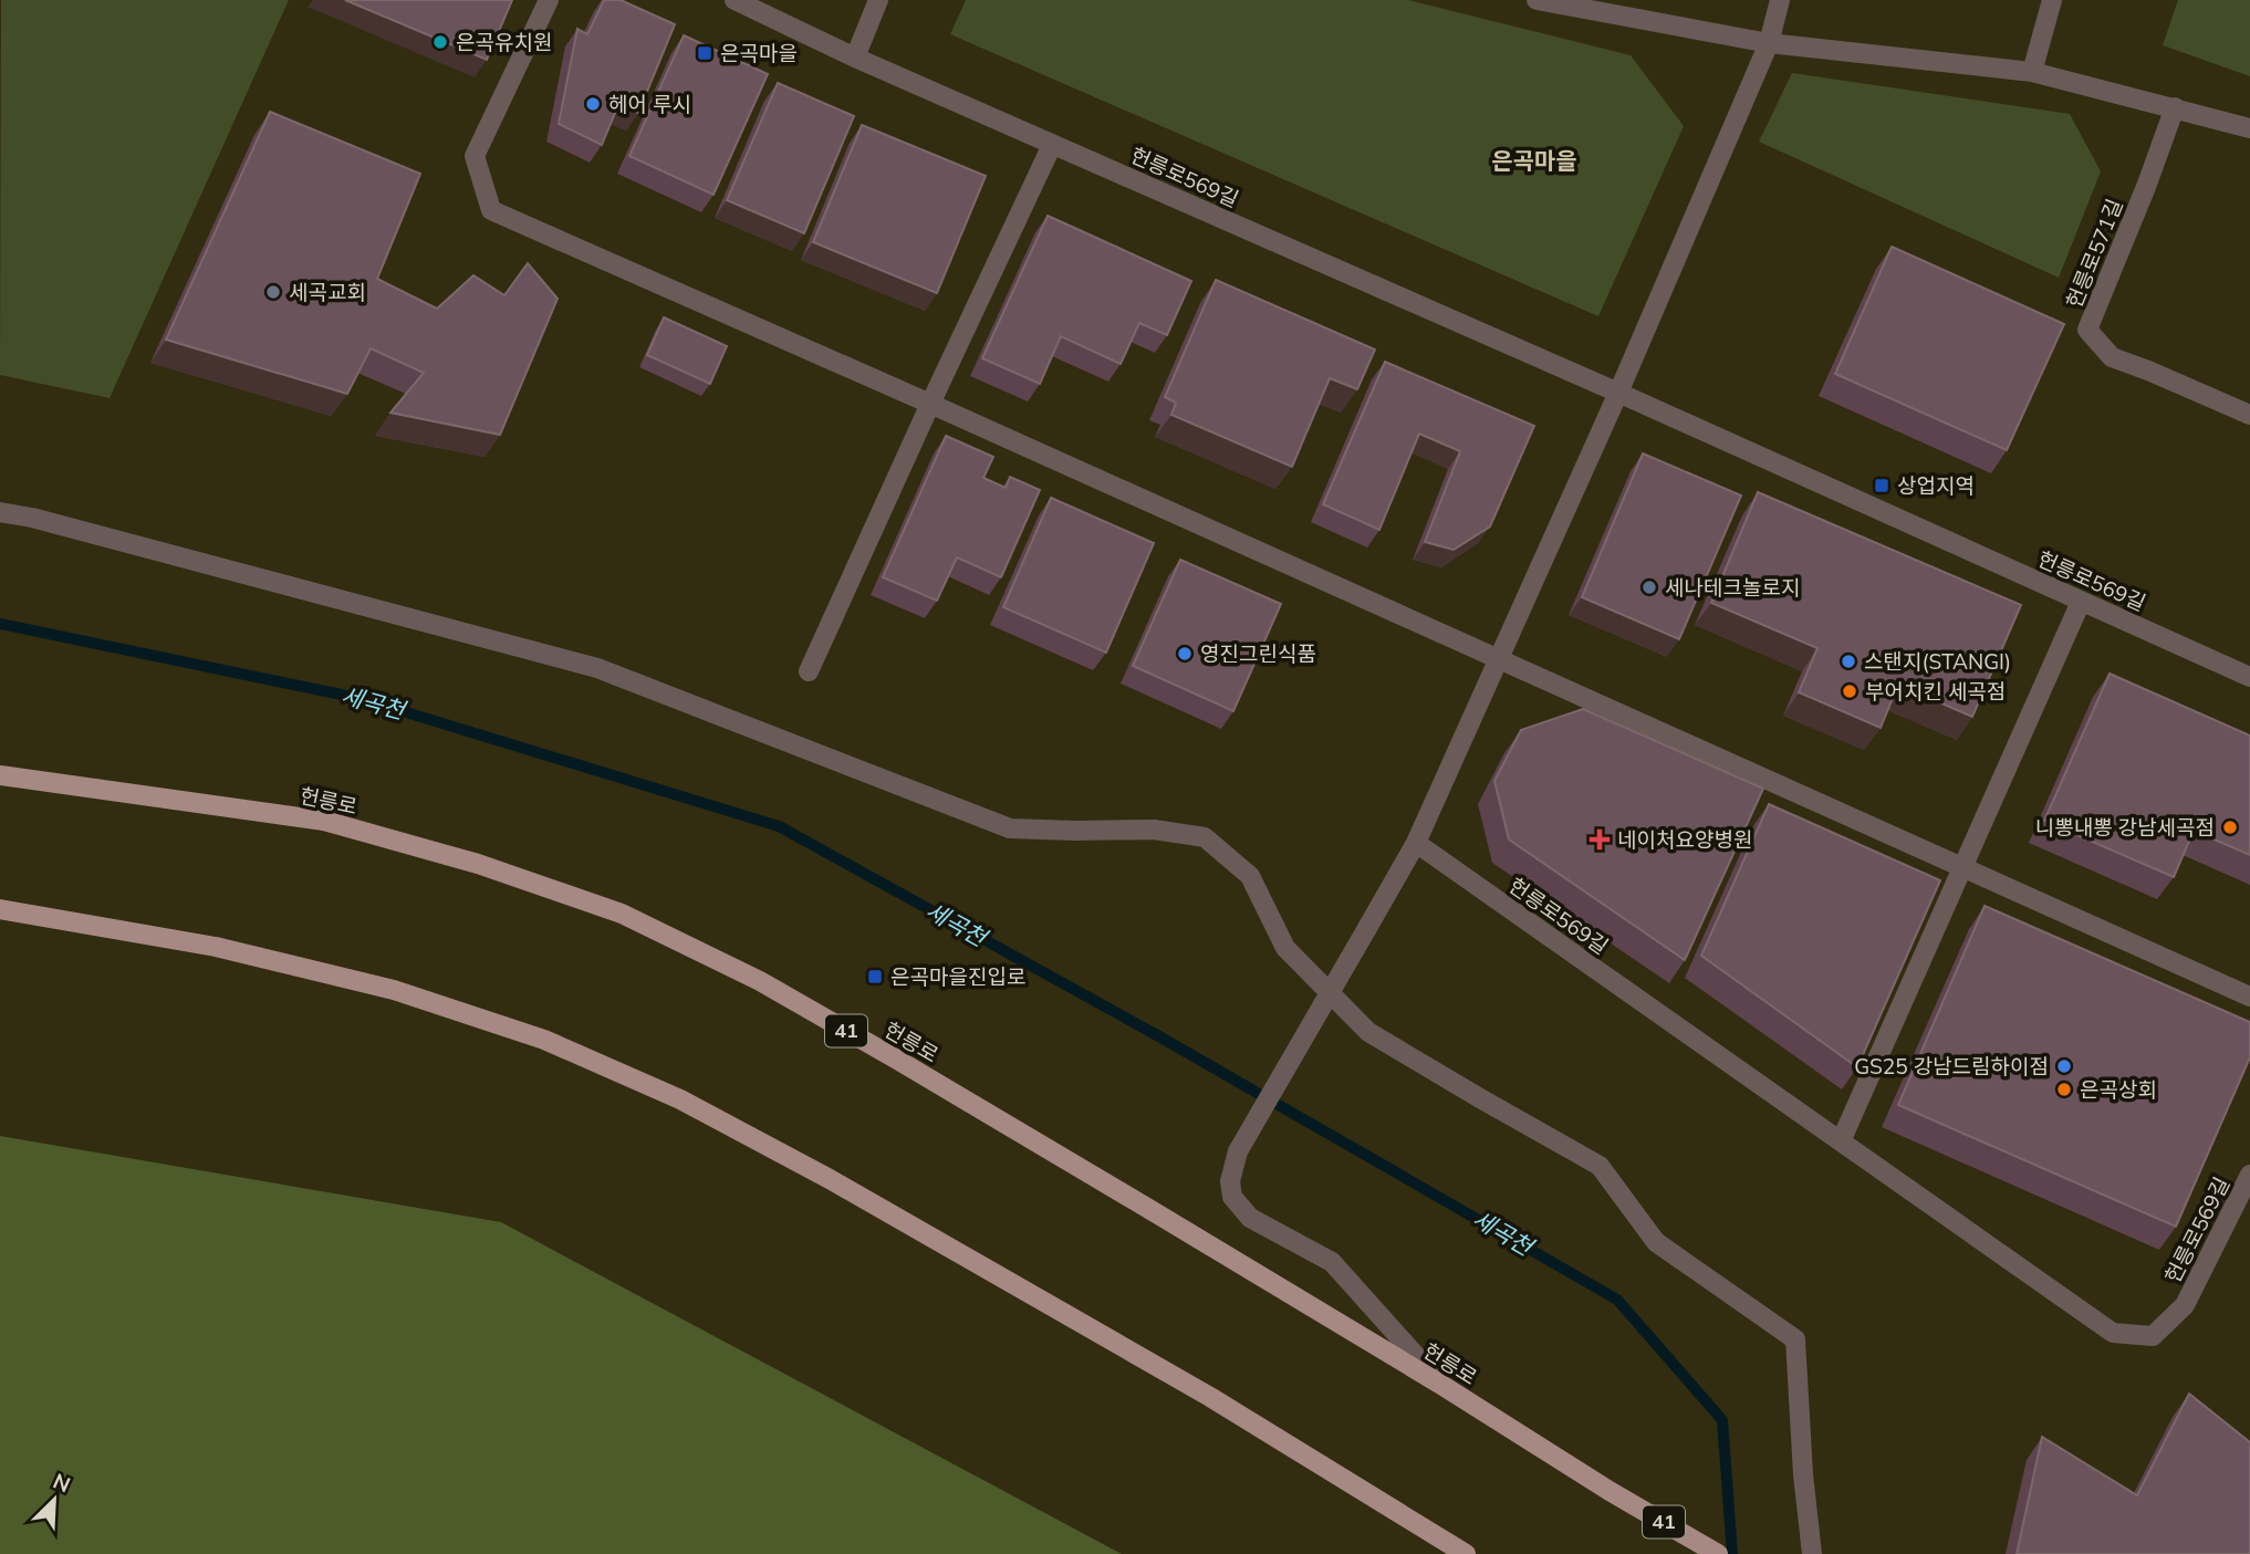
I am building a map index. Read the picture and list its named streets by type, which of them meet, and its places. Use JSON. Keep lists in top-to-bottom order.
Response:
{
  "streets": {
    "main road": ["헌릉로", "41"],
    "street": ["헌릉로569길", "헌릉로571길"]
  },
  "districts": ["은곡마을"],
  "water": ["세곡천"],
  "places": {
    "other": [
      "은곡유치원",
      "헤어 루시",
      "세곡교회",
      "세나테크놀로지",
      "영진그린식품",
      "스탠지(STANGI)",
      "부어치킨 세곡점",
      "니뽕내뽕 강남세곡점",
      "GS25 강남드림하이점",
      "은곡상회"
    ],
    "transit": ["은곡마을", "상업지역", "은곡마을진입로"],
    "health": ["네이처요양병원"]
  },
  "north": "top right"
}
